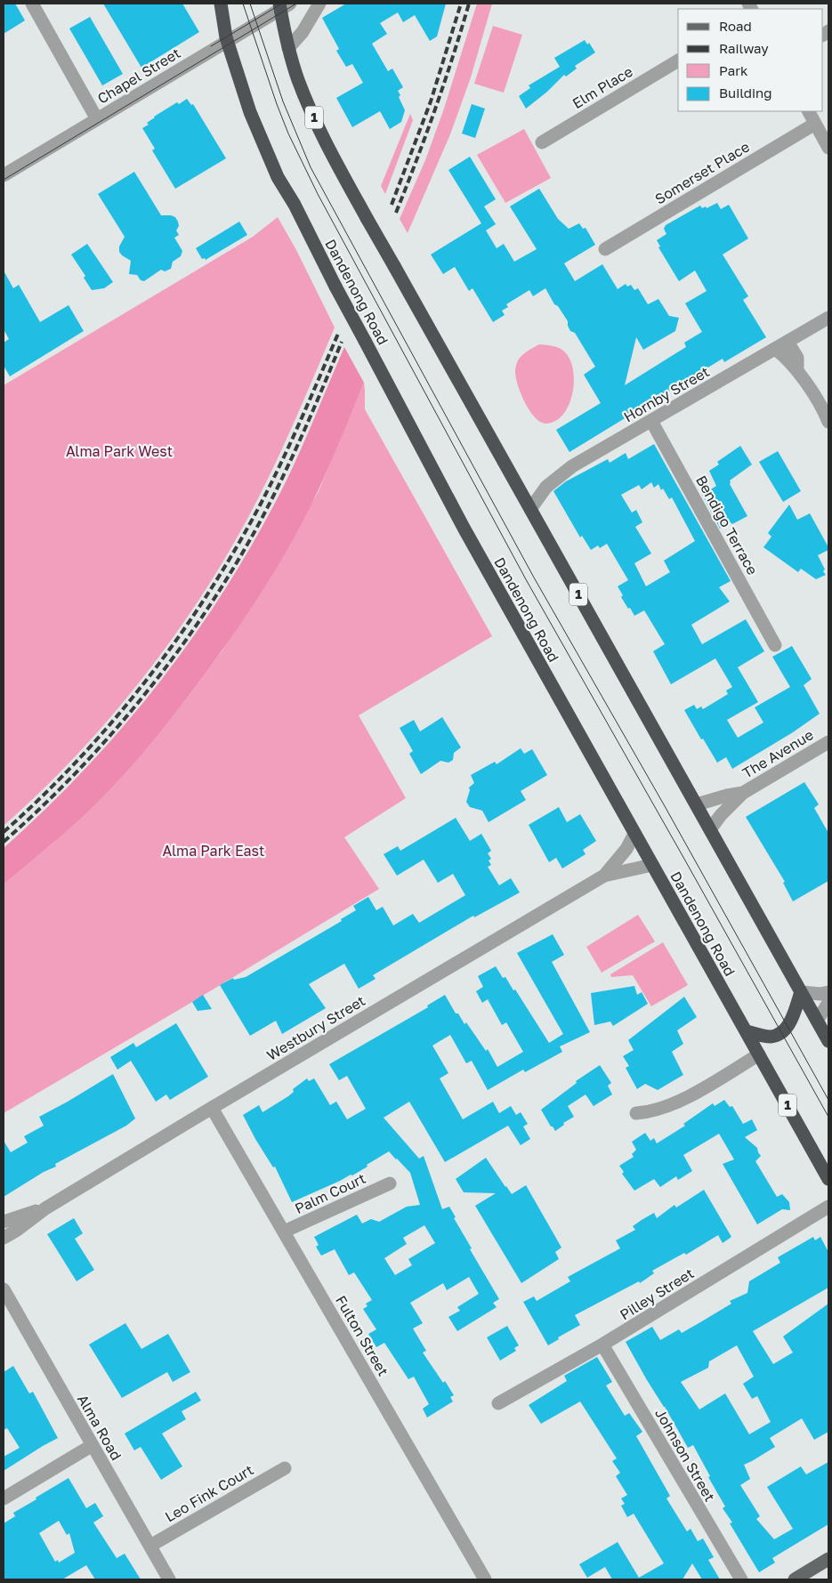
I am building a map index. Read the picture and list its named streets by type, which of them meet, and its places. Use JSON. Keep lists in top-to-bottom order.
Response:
{
  "streets": {
    "highway": ["1", "Dandenong Road"],
    "street": [
      "Chapel Street",
      "Elm Place",
      "Somerset Place",
      "Hornby Street",
      "Bendigo Terrace",
      "The Avenue",
      "Westbury Street",
      "Palm Court",
      "Pilley Street",
      "Fulton Street",
      "Alma Road",
      "Johnson Street",
      "Leo Fink Court"
    ]
  },
  "crossings": [
    ["Chapel Street", "1"],
    ["Chapel Street", "Dandenong Road"],
    ["1", "Dandenong Road"],
    ["1", "Hornby Street"],
    ["1", "The Avenue"],
    ["Dandenong Road", "Westbury Street"],
    ["Hornby Street", "Bendigo Terrace"],
    ["Westbury Street", "Fulton Street"],
    ["Palm Court", "Fulton Street"],
    ["Pilley Street", "Johnson Street"],
    ["Alma Road", "Leo Fink Court"]
  ],
  "parks": ["Alma Park West", "Alma Park East"],
  "legend": [
    "Road",
    "Railway",
    "Park",
    "Building"
  ]
}
